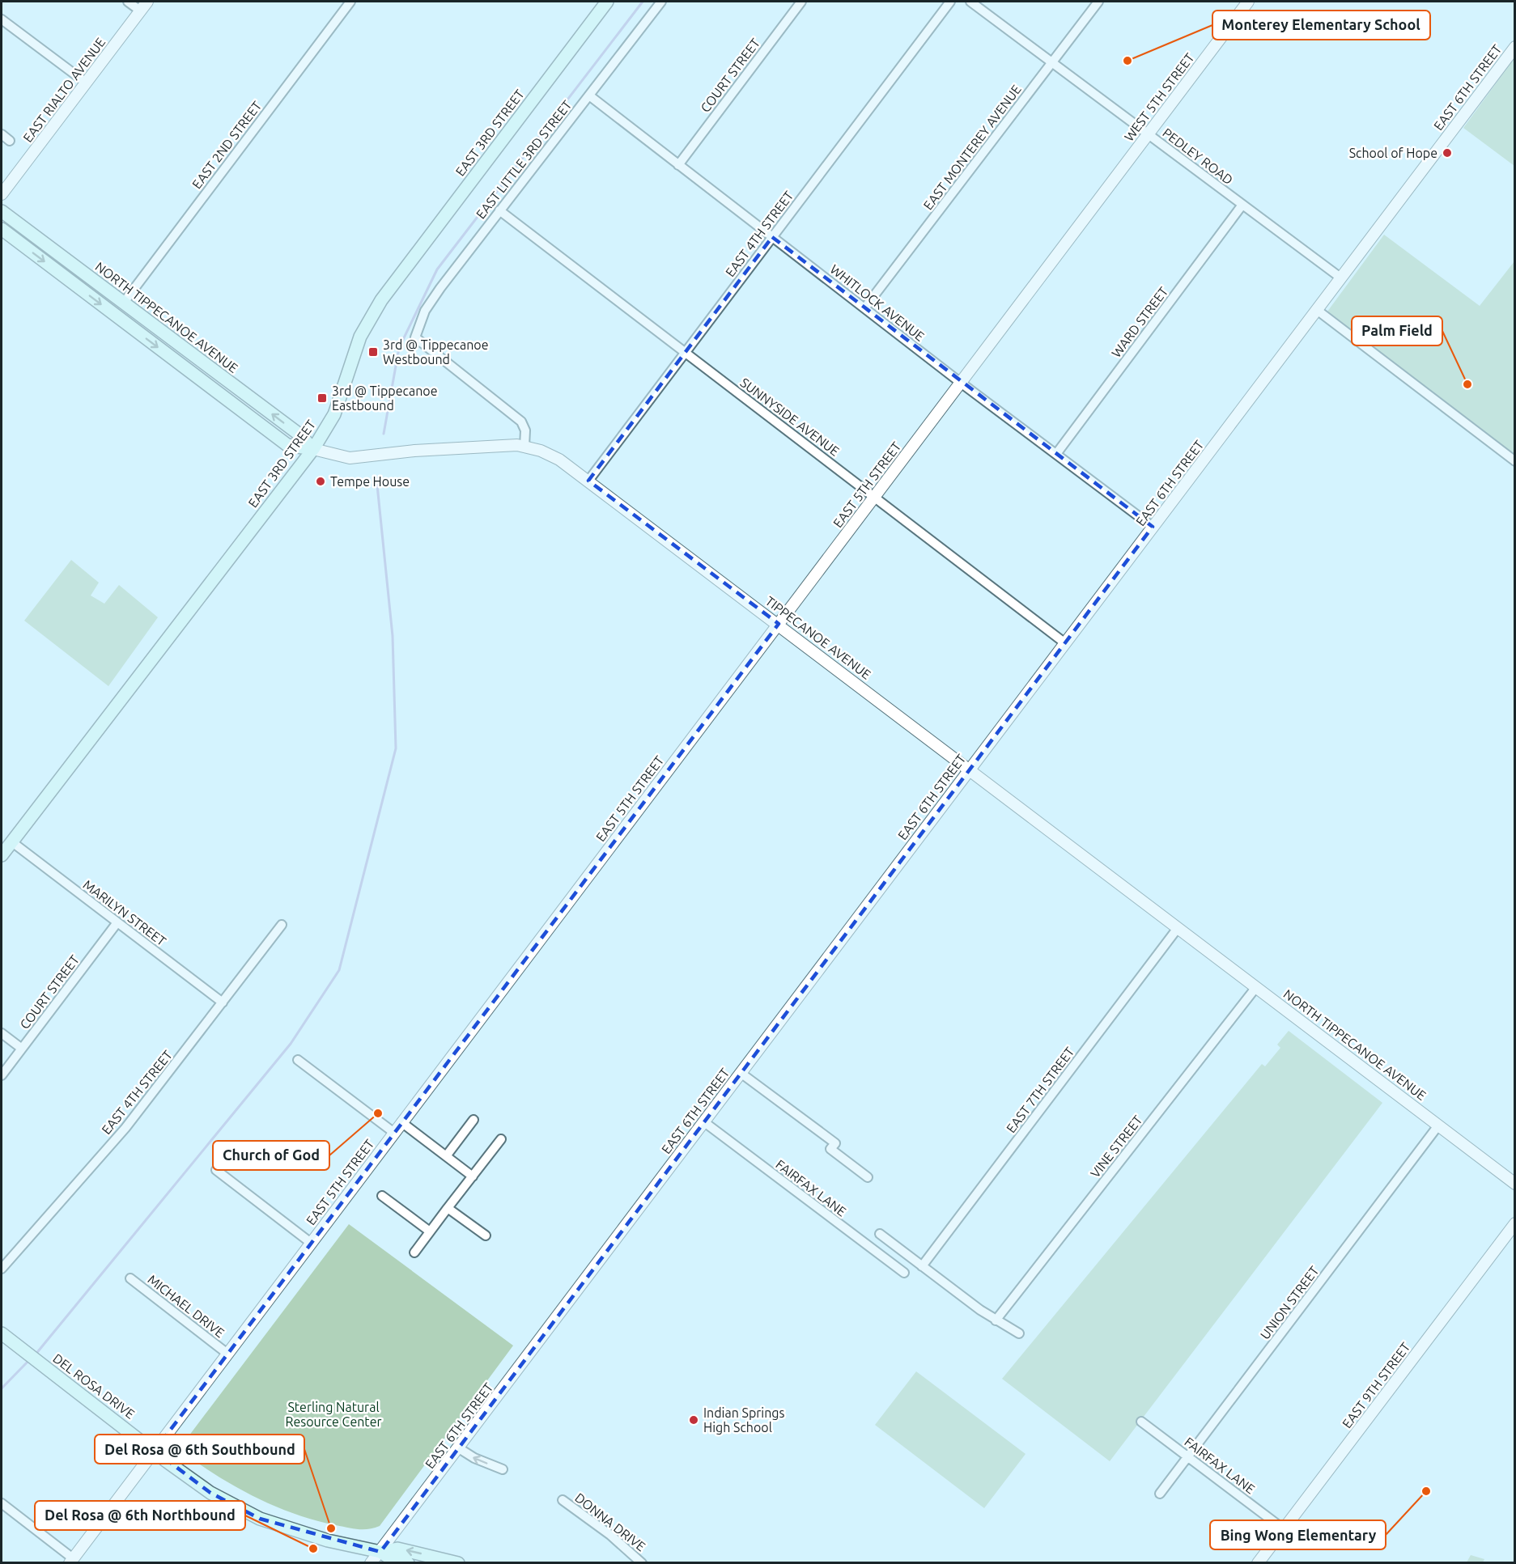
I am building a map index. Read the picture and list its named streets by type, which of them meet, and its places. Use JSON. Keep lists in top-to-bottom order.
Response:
{
  "streets": {
    "main road": ["EAST 3RD STREET", "NORTH TIPPECANOE AVENUE", "DEL ROSA DRIVE"],
    "street": [
      "COURT STREET",
      "EAST 6TH STREET",
      "EAST RIALTO AVENUE",
      "WEST 5TH STREET",
      "EAST 2ND STREET",
      "EAST MONTEREY AVENUE",
      "PEDLEY ROAD",
      "EAST LITTLE 3RD STREET",
      "EAST 4TH STREET",
      "WHITLOCK AVENUE",
      "WARD STREET",
      "SUNNYSIDE AVENUE",
      "EAST 5TH STREET",
      "TIPPECANOE AVENUE",
      "MARILYN STREET",
      "EAST 7TH STREET",
      "VINE STREET",
      "FAIRFAX LANE",
      "UNION STREET",
      "MICHAEL DRIVE",
      "EAST 9TH STREET",
      "DONNA DRIVE"
    ]
  },
  "crossings": [
    ["COURT STREET", "WHITLOCK AVENUE"],
    ["COURT STREET", "MARILYN STREET"],
    ["EAST 6TH STREET", "PEDLEY ROAD"],
    ["EAST 6TH STREET", "WHITLOCK AVENUE"],
    ["EAST 6TH STREET", "SUNNYSIDE AVENUE"],
    ["EAST 6TH STREET", "TIPPECANOE AVENUE"],
    ["EAST 6TH STREET", "FAIRFAX LANE"],
    ["EAST 6TH STREET", "DEL ROSA DRIVE"],
    ["WEST 5TH STREET", "PEDLEY ROAD"],
    ["WEST 5TH STREET", "EAST 5TH STREET"],
    ["EAST 3RD STREET", "NORTH TIPPECANOE AVENUE"],
    ["EAST 3RD STREET", "TIPPECANOE AVENUE"],
    ["EAST 3RD STREET", "MARILYN STREET"],
    ["EAST 2ND STREET", "NORTH TIPPECANOE AVENUE"],
    ["EAST MONTEREY AVENUE", "PEDLEY ROAD"],
    ["EAST MONTEREY AVENUE", "WHITLOCK AVENUE"],
    ["PEDLEY ROAD", "WARD STREET"],
    ["EAST LITTLE 3RD STREET", "WHITLOCK AVENUE"],
    ["EAST LITTLE 3RD STREET", "SUNNYSIDE AVENUE"],
    ["EAST LITTLE 3RD STREET", "TIPPECANOE AVENUE"],
    ["EAST 4TH STREET", "WHITLOCK AVENUE"],
    ["EAST 4TH STREET", "SUNNYSIDE AVENUE"],
    ["EAST 4TH STREET", "TIPPECANOE AVENUE"],
    ["EAST 4TH STREET", "MARILYN STREET"],
    ["WHITLOCK AVENUE", "WARD STREET"],
    ["WHITLOCK AVENUE", "EAST 5TH STREET"],
    ["NORTH TIPPECANOE AVENUE", "TIPPECANOE AVENUE"],
    ["NORTH TIPPECANOE AVENUE", "EAST 7TH STREET"],
    ["NORTH TIPPECANOE AVENUE", "VINE STREET"],
    ["NORTH TIPPECANOE AVENUE", "UNION STREET"],
    ["SUNNYSIDE AVENUE", "EAST 5TH STREET"],
    ["EAST 5TH STREET", "TIPPECANOE AVENUE"],
    ["EAST 5TH STREET", "MICHAEL DRIVE"],
    ["EAST 5TH STREET", "DEL ROSA DRIVE"],
    ["TIPPECANOE AVENUE", "EAST 7TH STREET"],
    ["FAIRFAX LANE", "UNION STREET"],
    ["FAIRFAX LANE", "EAST 9TH STREET"]
  ],
  "parks": ["Sterling Natural Resource Center"],
  "places": {
    "other": [
      "Monterey Elementary School",
      "School of Hope",
      "Palm Field",
      "Tempe House",
      "Church of God",
      "Indian Springs High School",
      "Bing Wong Elementary",
      "Del Rosa @ 6th Southbound",
      "Del Rosa @ 6th Northbound"
    ],
    "transit": ["3rd @ Tippecanoe Westbound", "3rd @ Tippecanoe Eastbound"]
  }
}
